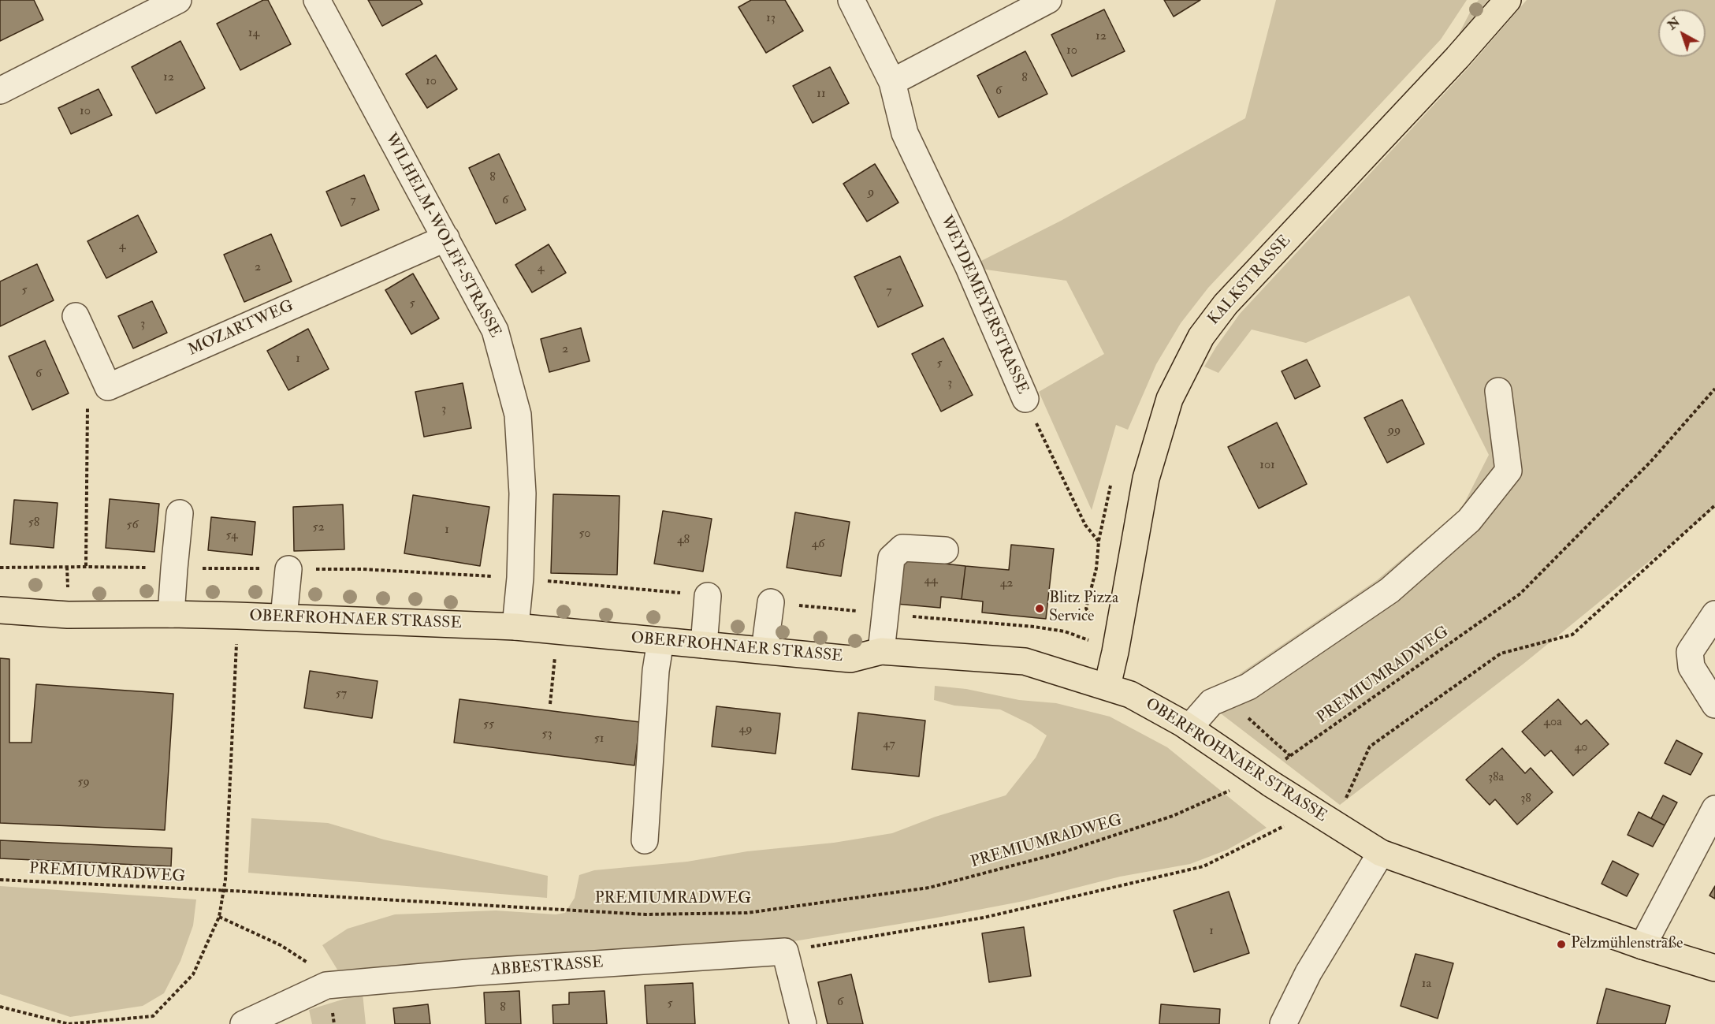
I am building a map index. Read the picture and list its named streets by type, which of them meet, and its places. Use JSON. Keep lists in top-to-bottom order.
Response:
{
  "streets": {
    "main road": ["KALKSTRASSE", "OBERFROHNAER STRASSE"],
    "street": [
      "WILHELM-WOLFF-STRASSE",
      "WEYDEMEYERSTRASSE",
      "MOZARTWEG",
      "ABBESTRASSE"
    ],
    "path": ["PREMIUMRADWEG"]
  },
  "crossings": [
    ["WILHELM-WOLFF-STRASSE", "MOZARTWEG"],
    ["WILHELM-WOLFF-STRASSE", "OBERFROHNAER STRASSE"],
    ["KALKSTRASSE", "OBERFROHNAER STRASSE"]
  ],
  "places": ["Blitz Pizza Service", "Pelzmühlenstraße"],
  "house_numbers": [
    "13",
    "14",
    "12",
    "10",
    "12",
    "8",
    "10",
    "6",
    "11",
    "10",
    "8",
    "9",
    "7",
    "6",
    "4",
    "2",
    "4",
    "5",
    "7",
    "5",
    "3",
    "2",
    "1",
    "5",
    "6",
    "3",
    "3",
    "99",
    "101",
    "58",
    "56",
    "52",
    "1",
    "50",
    "54",
    "48",
    "46",
    "44",
    "42",
    "57",
    "40a",
    "55",
    "49",
    "53",
    "51",
    "47",
    "40",
    "38a",
    "59",
    "38",
    "1",
    "1a",
    "6",
    "5",
    "8"
  ],
  "north": "top left"
}
